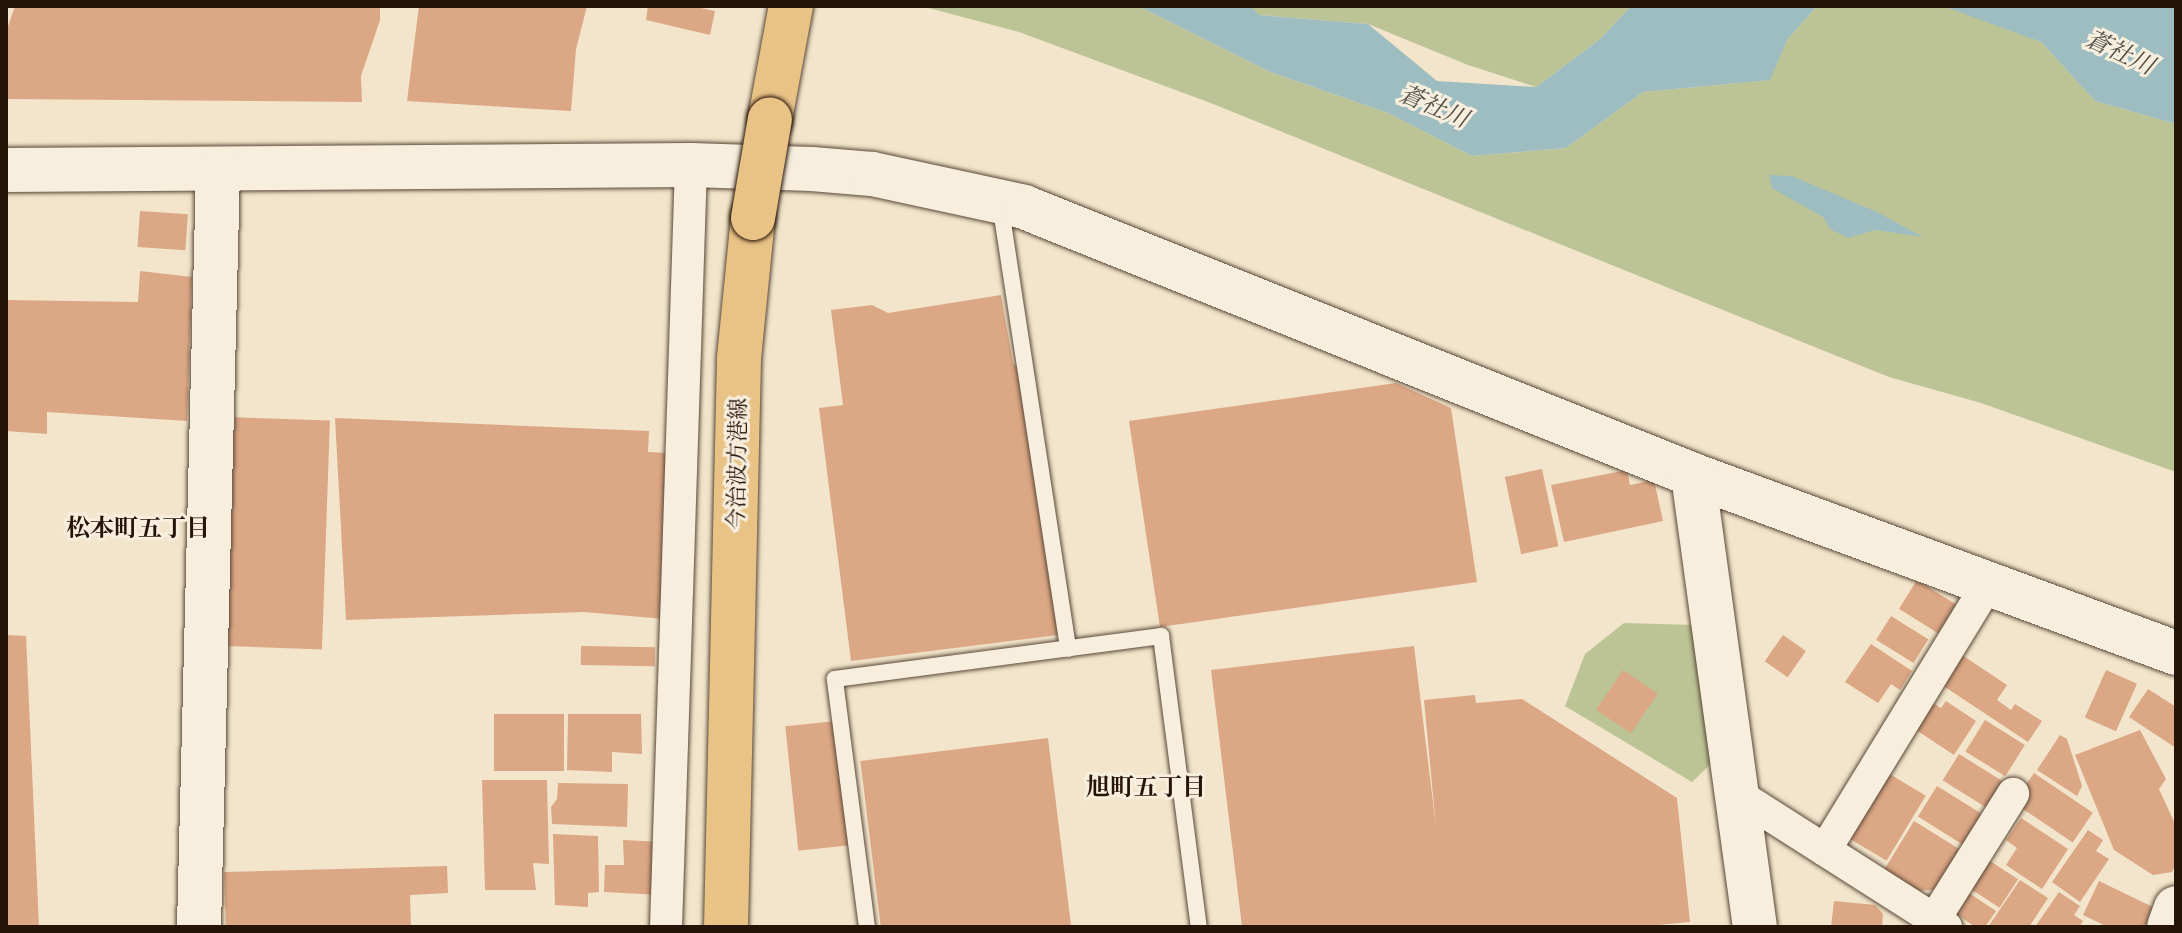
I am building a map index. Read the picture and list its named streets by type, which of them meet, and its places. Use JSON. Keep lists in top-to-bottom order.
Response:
{
  "streets": {
    "main road": ["今治波方港線"]
  },
  "districts": ["松本町五丁目", "旭町五丁目"],
  "water": ["蒼社川"]
}
